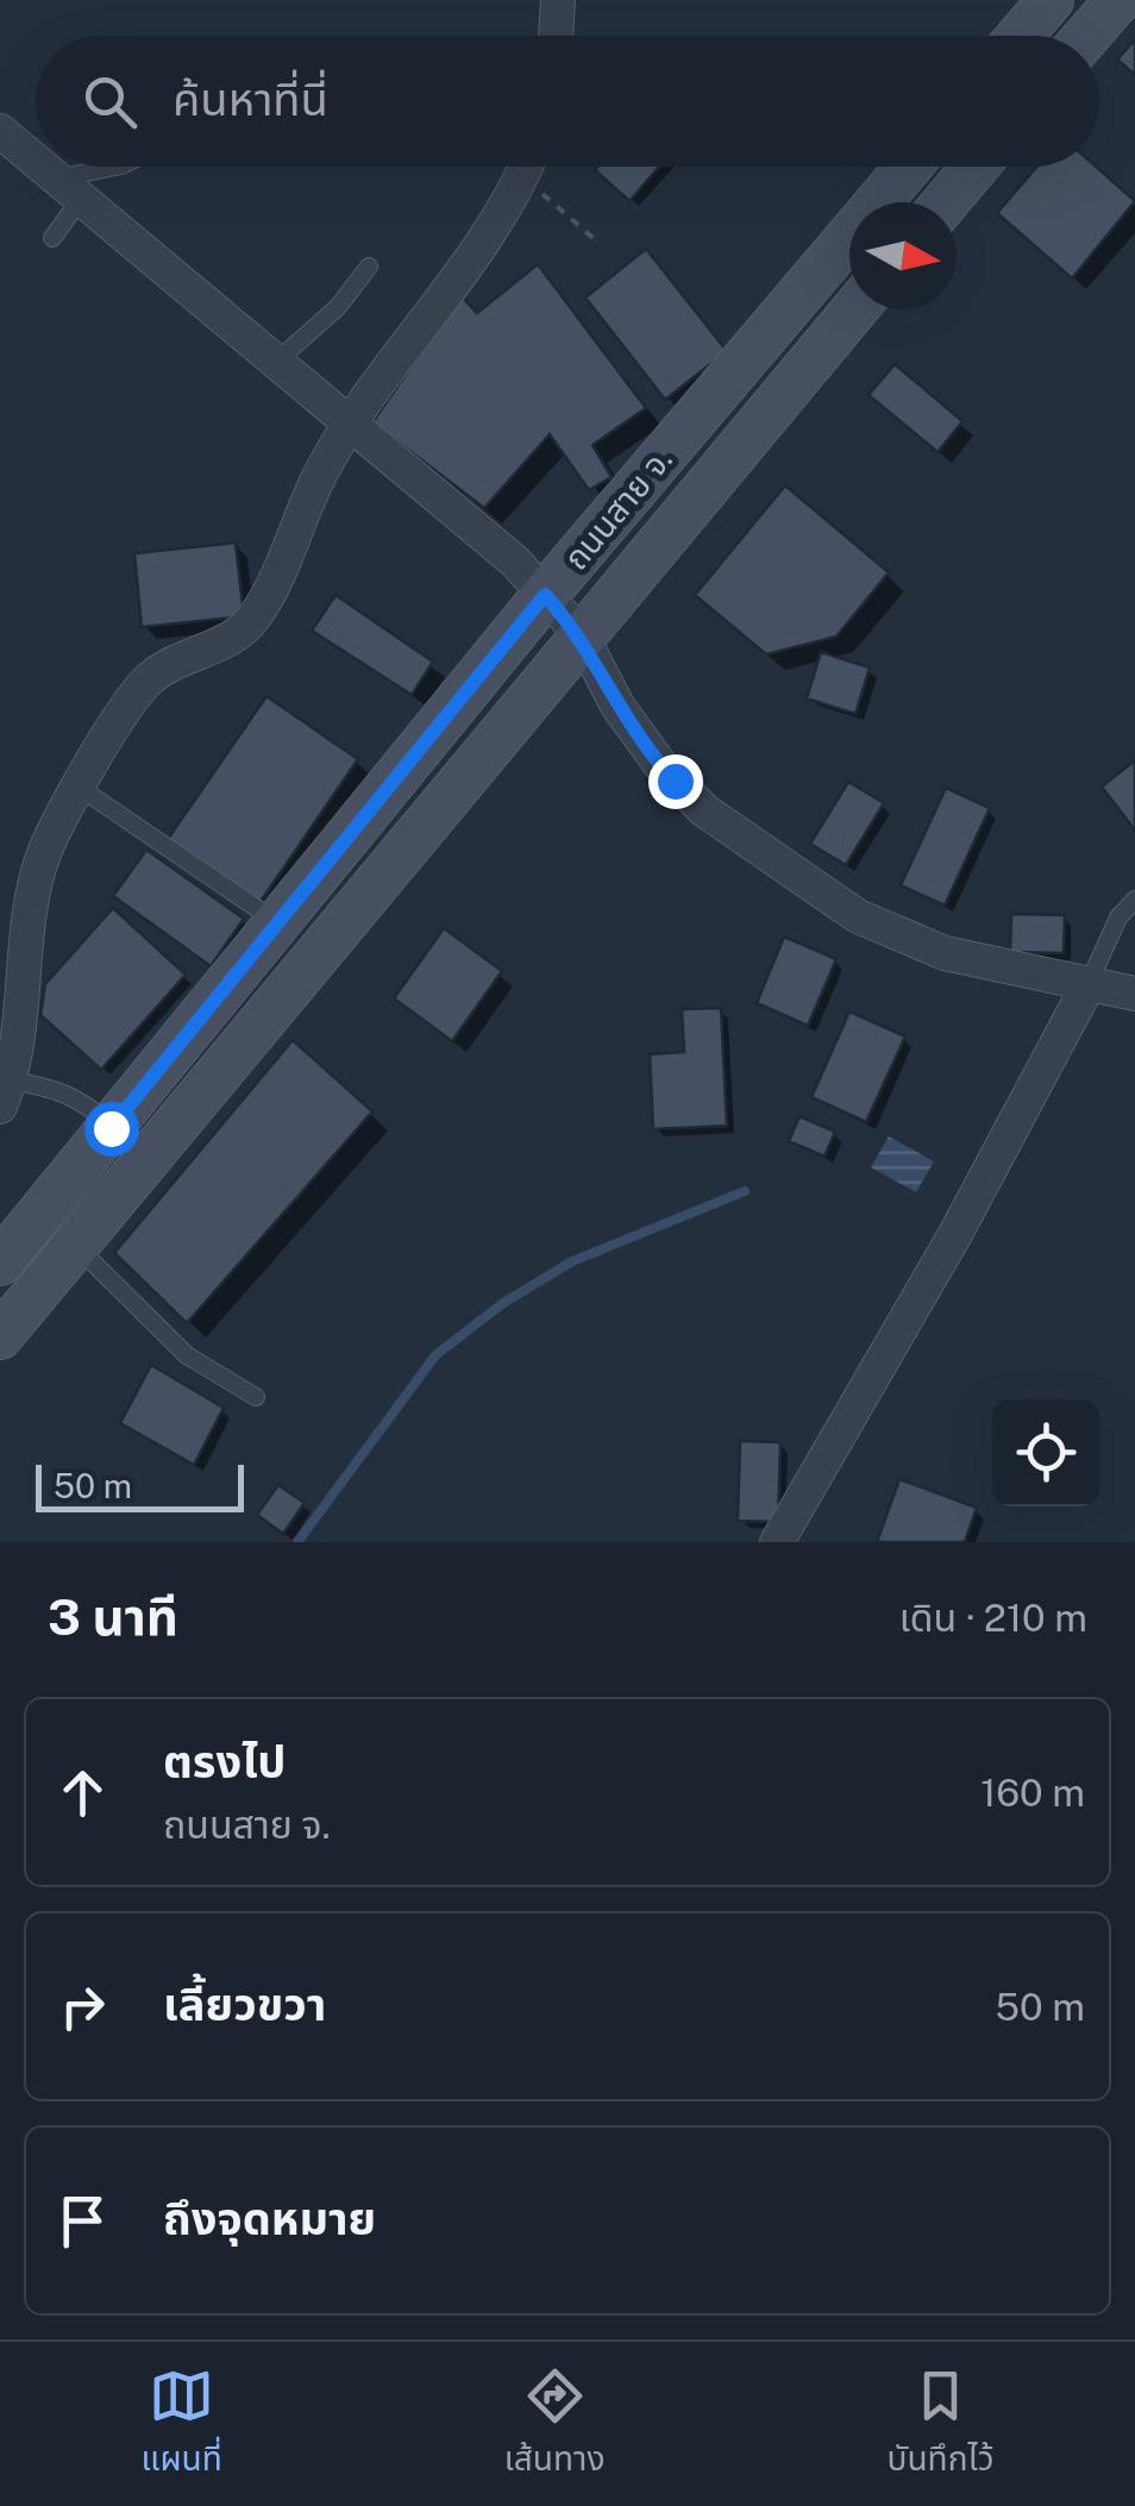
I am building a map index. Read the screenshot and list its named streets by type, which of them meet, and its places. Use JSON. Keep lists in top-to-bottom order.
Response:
{
  "streets": {
    "main road": ["ถนนสาย จ."]
  },
  "scale_bar": "50 m",
  "north": "right",
  "page": {
    "search": "ค้นหาที่นี่",
    "scale": "50 m",
    "heading": ["3 นาที", "เดิน · 210 m"],
    "list": [
      ["ตรงไป", "ถนนสาย จ.", "160 m"],
      ["เลี้ยวขวา", "50 m"],
      "ถึงจุดหมาย"
    ],
    "nav": ["แผนที่", "เส้นทาง", "บันทึกไว้"]
  }
}
